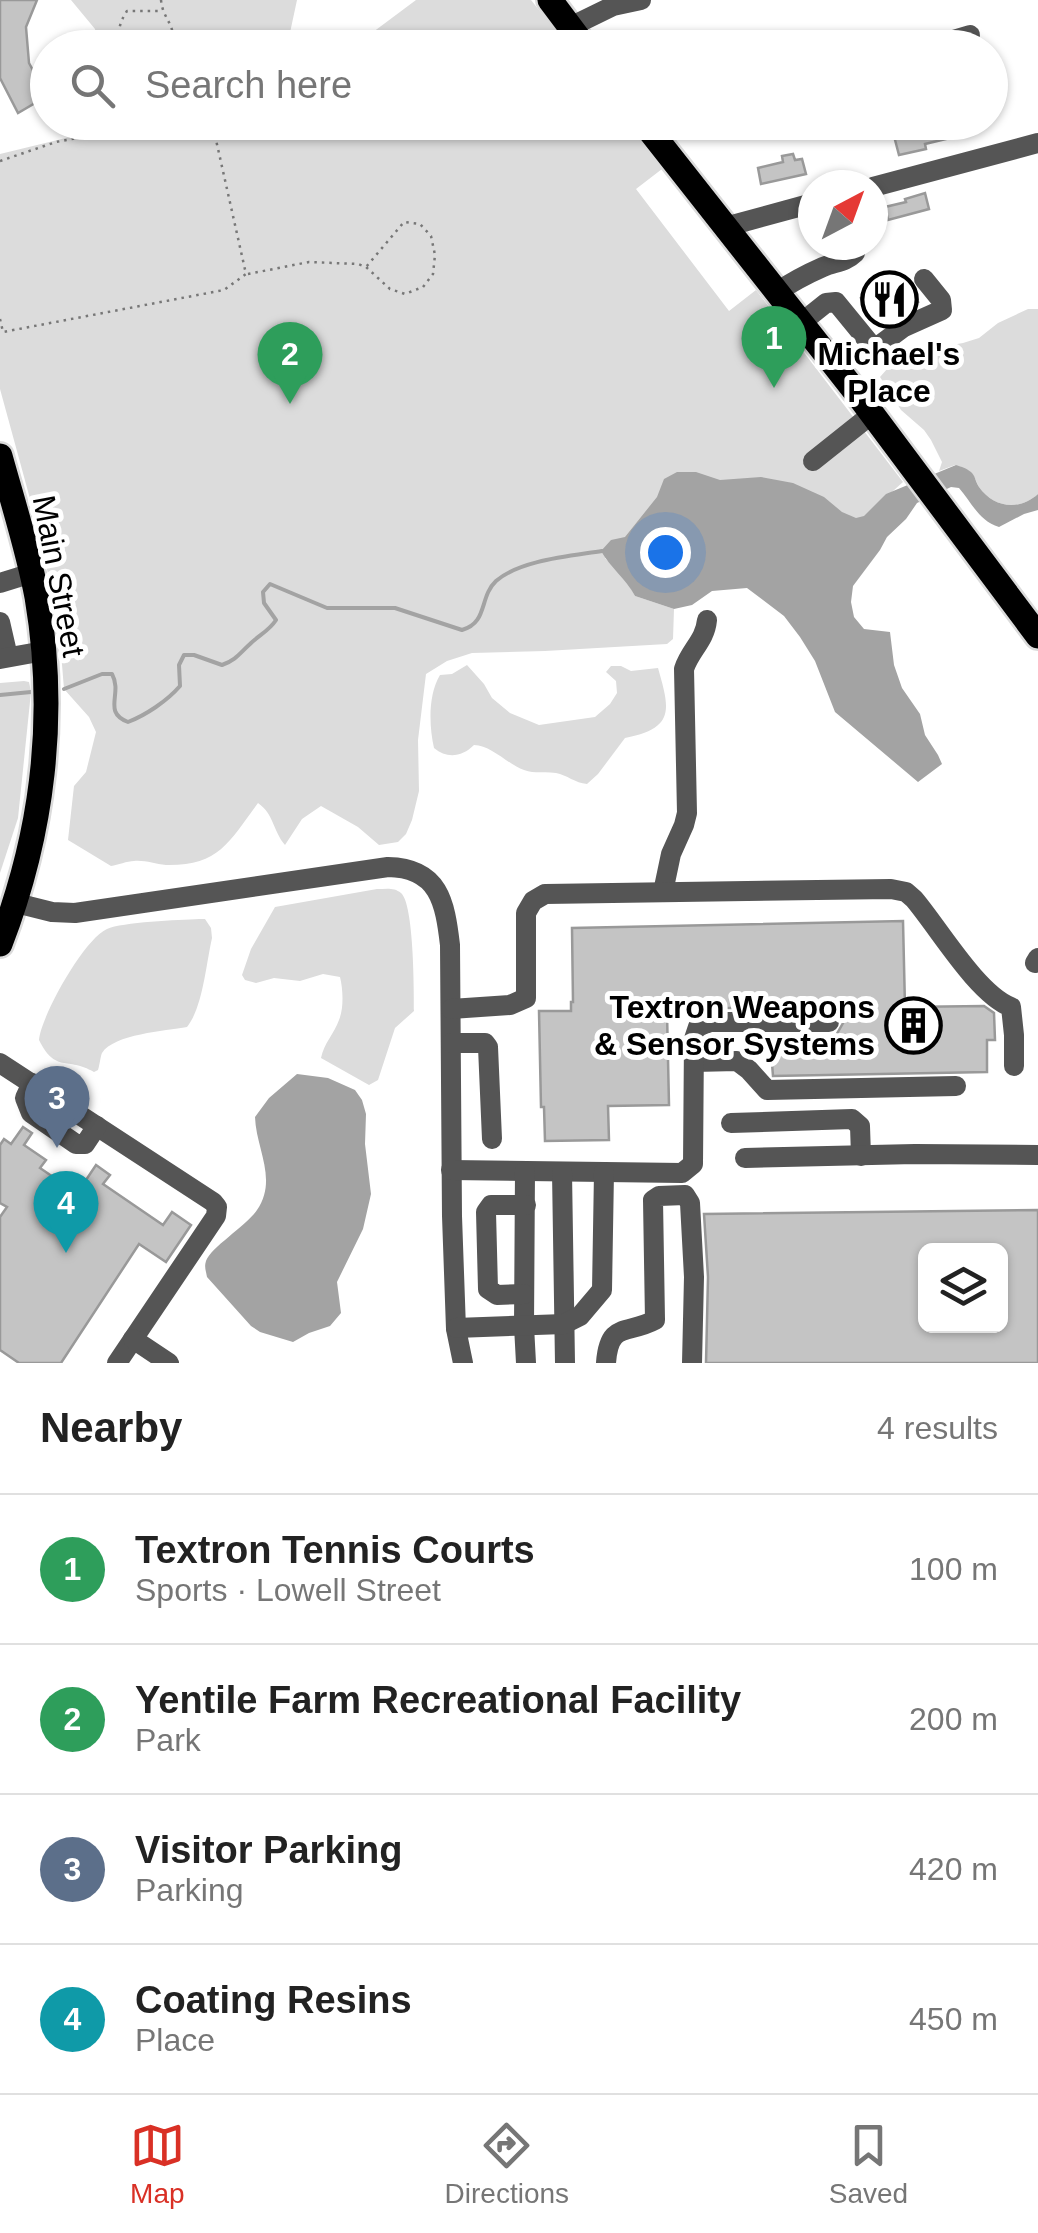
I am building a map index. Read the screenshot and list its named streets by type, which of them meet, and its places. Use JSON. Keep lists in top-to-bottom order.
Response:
{
  "streets": {
    "main road": ["Main Street"]
  },
  "places": {
    "restaurant": ["Michael's Place"],
    "building": ["Textron Weapons & Sensor Systems"]
  },
  "north": "top right",
  "page": {
    "search": "Search here",
    "pins": [
      "1",
      "2",
      "3",
      "4"
    ],
    "heading": ["Nearby", "4 results"],
    "list": [
      {
        "mark": "1",
        "name": "Textron Tennis Courts",
        "note": "Sports · Lowell Street",
        "value": "100 m"
      },
      {
        "mark": "2",
        "name": "Yentile Farm Recreational Facility",
        "note": "Park",
        "value": "200 m"
      },
      {
        "mark": "3",
        "name": "Visitor Parking",
        "note": "Parking",
        "value": "420 m"
      },
      {
        "mark": "4",
        "name": "Coating Resins",
        "note": "Place",
        "value": "450 m"
      }
    ],
    "nav": ["Map", "Directions", "Saved"]
  }
}
